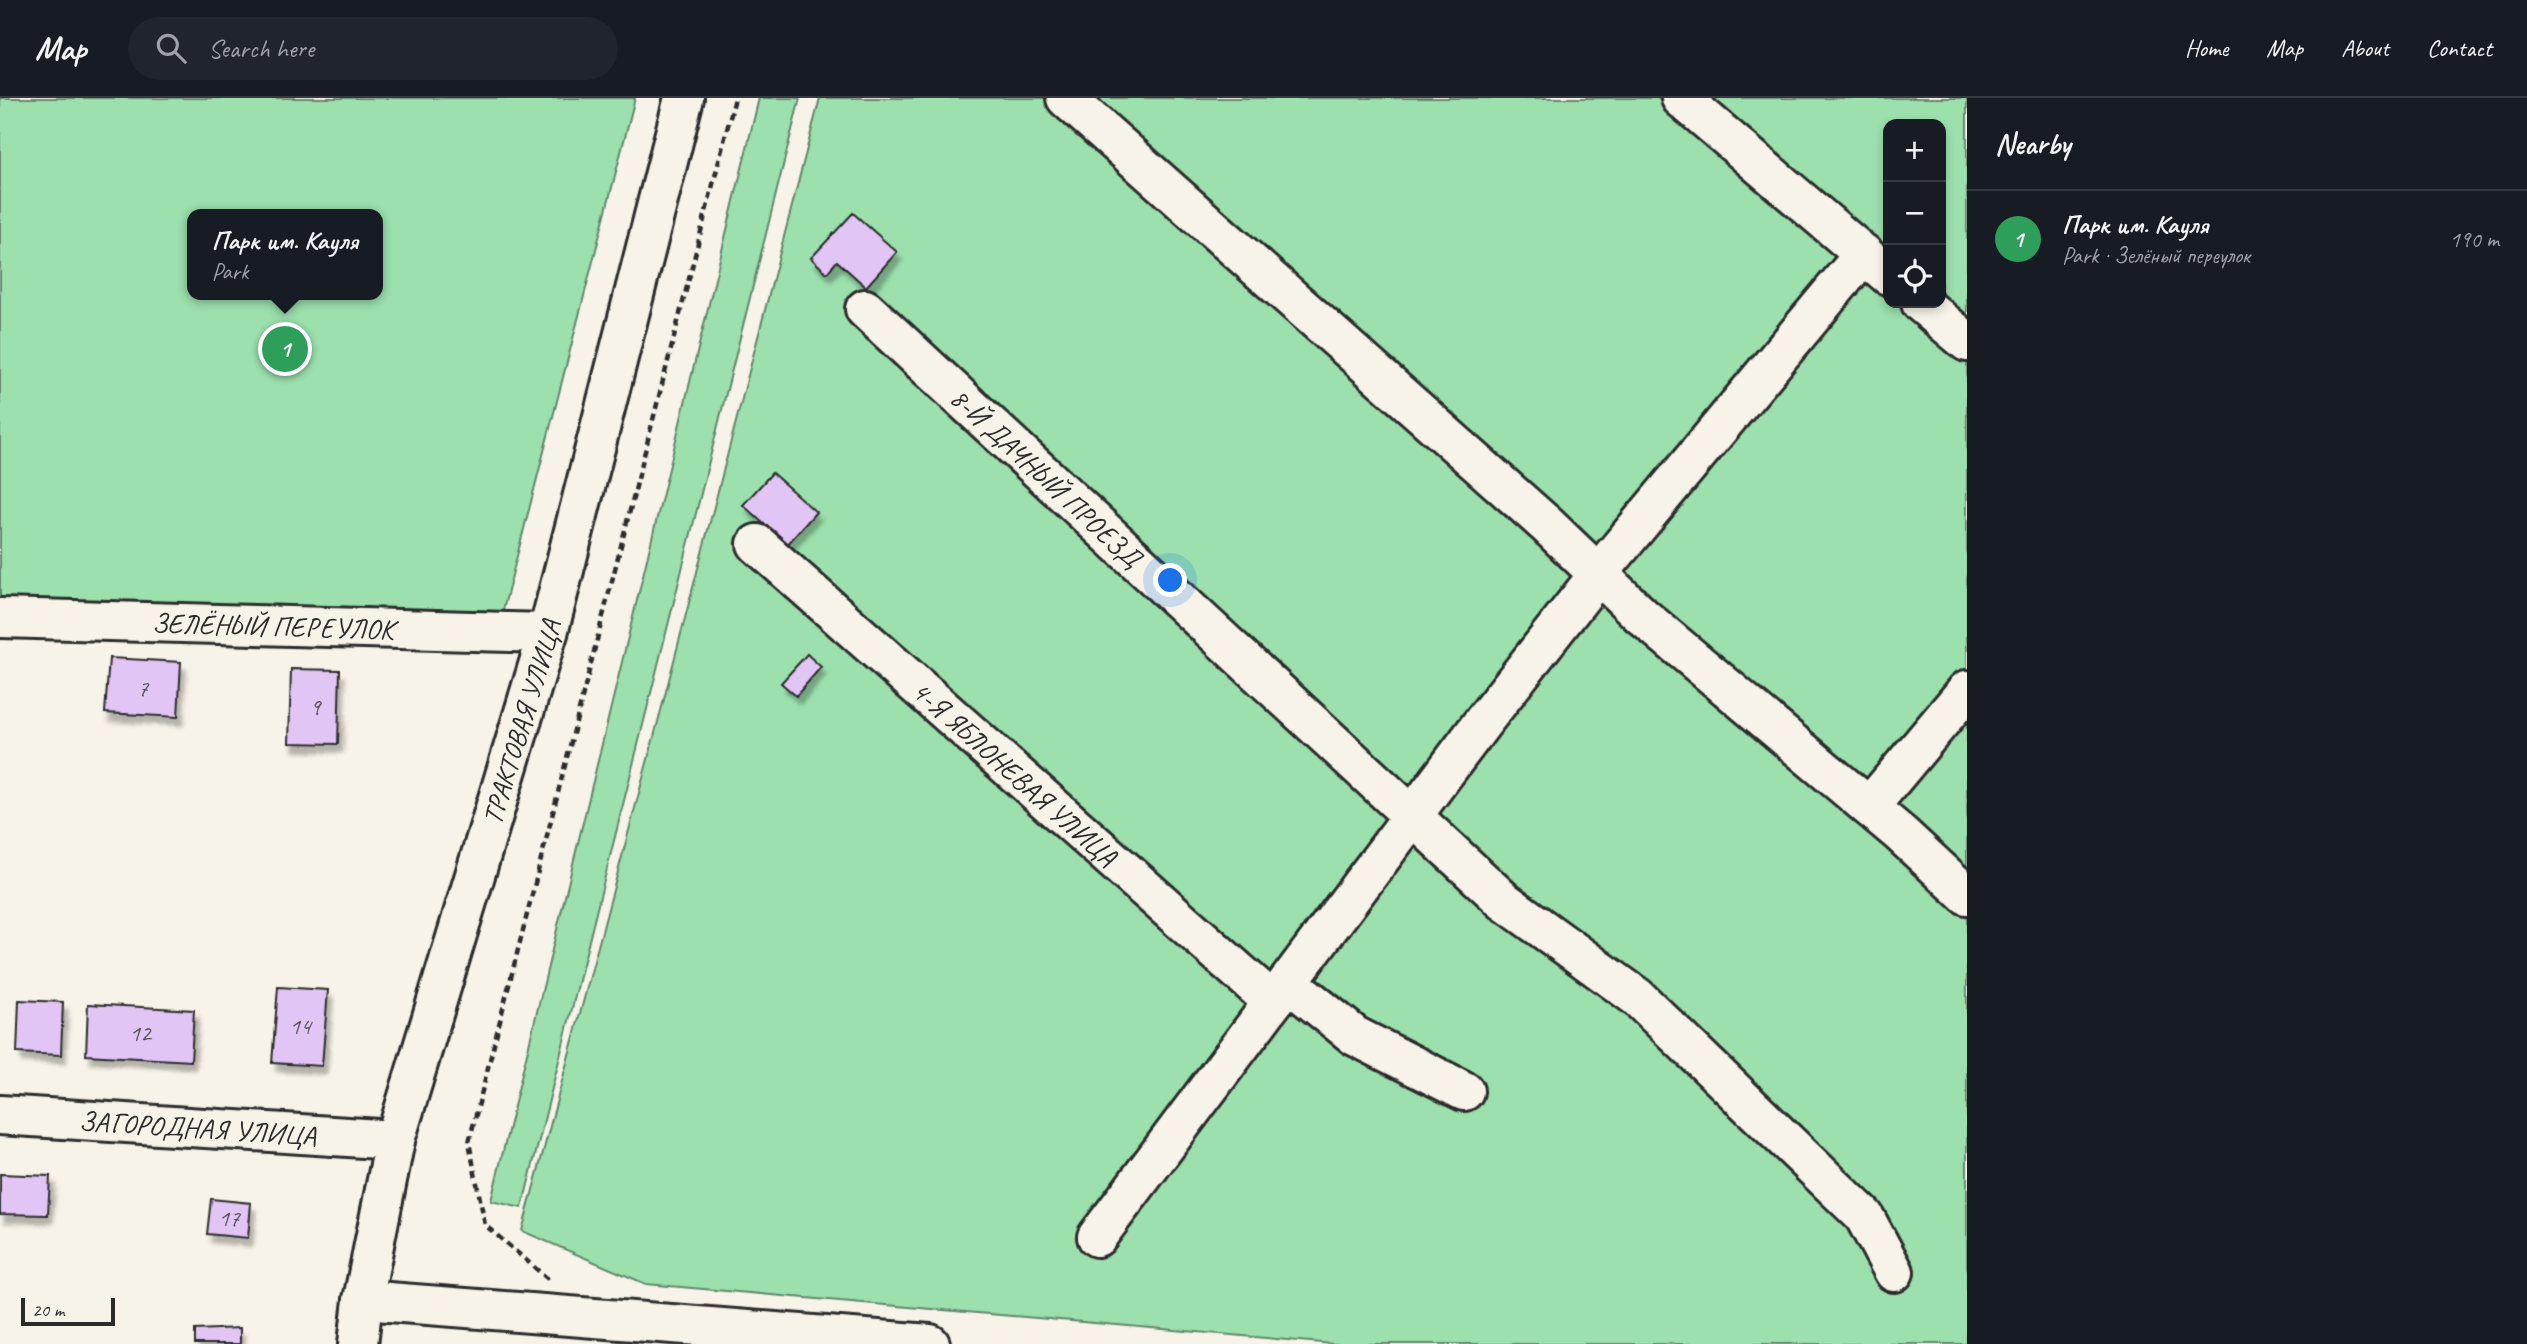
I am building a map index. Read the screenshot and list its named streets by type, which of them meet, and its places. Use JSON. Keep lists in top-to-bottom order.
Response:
{
  "streets": {
    "street": [
      "8-Й ДАЧНЫЙ ПРОЕЗД",
      "ЗЕЛЁНЫЙ ПЕРЕУЛОК",
      "ТРАКТОВАЯ УЛИЦА",
      "4-Я ЯБЛОНЕВАЯ УЛИЦА",
      "ЗАГОРОДНАЯ УЛИЦА"
    ]
  },
  "crossings": [
    ["ЗЕЛЁНЫЙ ПЕРЕУЛОК", "ТРАКТОВАЯ УЛИЦА"],
    ["ТРАКТОВАЯ УЛИЦА", "ЗАГОРОДНАЯ УЛИЦА"]
  ],
  "house_numbers": [
    "7",
    "9",
    "14",
    "12",
    "17"
  ],
  "scale_bar": "20 m",
  "page": {
    "header": "Map",
    "search": "Search here",
    "nav": [
      "Home",
      "Map",
      "About",
      "Contact"
    ],
    "heading": "Nearby",
    "map_buttons": ["+", "−"],
    "list": [
      {
        "mark": "1",
        "name": "Парк им. Кауля",
        "note": "Park · Зелёный переулок",
        "value": "190 m"
      }
    ],
    "popup": ["Парк им. Кауля", "Park"],
    "pins": "1",
    "scale": "20 m"
  }
}
